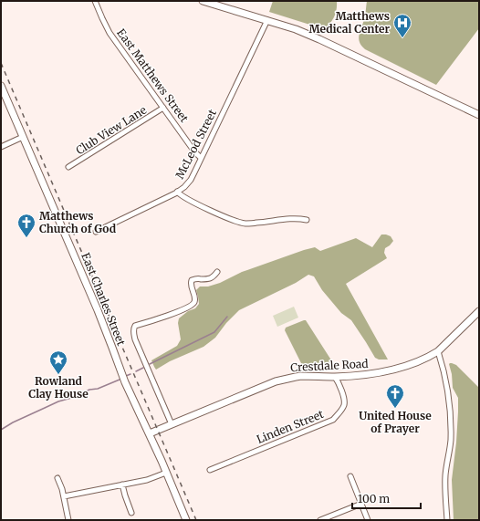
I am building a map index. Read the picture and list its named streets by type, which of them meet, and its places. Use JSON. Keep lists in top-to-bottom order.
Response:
{
  "streets": {
    "street": [
      "East Matthews Street",
      "Club View Lane",
      "McLeod Street",
      "East Charles Street",
      "Crestdale Road",
      "Linden Street"
    ]
  },
  "crossings": [
    ["East Matthews Street", "Club View Lane"],
    ["East Matthews Street", "McLeod Street"],
    ["East Charles Street", "Crestdale Road"],
    ["Crestdale Road", "Linden Street"]
  ],
  "places": {
    "hospital": ["Matthews Medical Center"],
    "church": ["Matthews Church of God", "United House of Prayer"],
    "place": ["Rowland Clay House"]
  },
  "scale_bar": "100 m"
}
